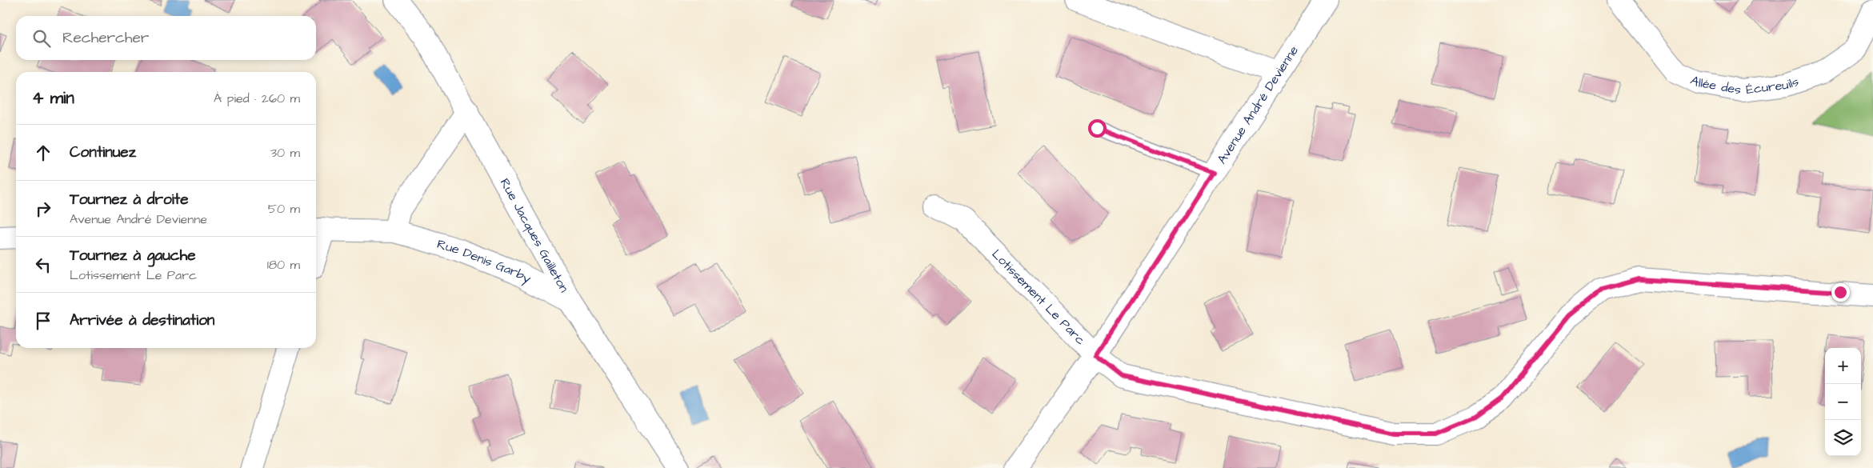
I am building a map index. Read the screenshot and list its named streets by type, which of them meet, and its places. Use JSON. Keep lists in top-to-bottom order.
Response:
{
  "streets": {
    "street": [
      "Allée des Écureuils",
      "Avenue André Devienne",
      "Rue Jacques Gailleton",
      "Rue Denis Garby",
      "Lotissement Le Parc"
    ]
  },
  "crossings": [
    ["Avenue André Devienne", "Lotissement Le Parc"],
    ["Rue Jacques Gailleton", "Rue Denis Garby"]
  ],
  "page": {
    "search": "Rechercher",
    "heading": ["4 min", "À pied · 260 m"],
    "list": [
      ["Continuez", "30 m"],
      ["Tournez à droite", "Avenue André Devienne", "50 m"],
      ["Tournez à gauche", "Lotissement Le Parc", "180 m"],
      "Arrivée à destination"
    ],
    "map_buttons": ["+", "−"]
  }
}
